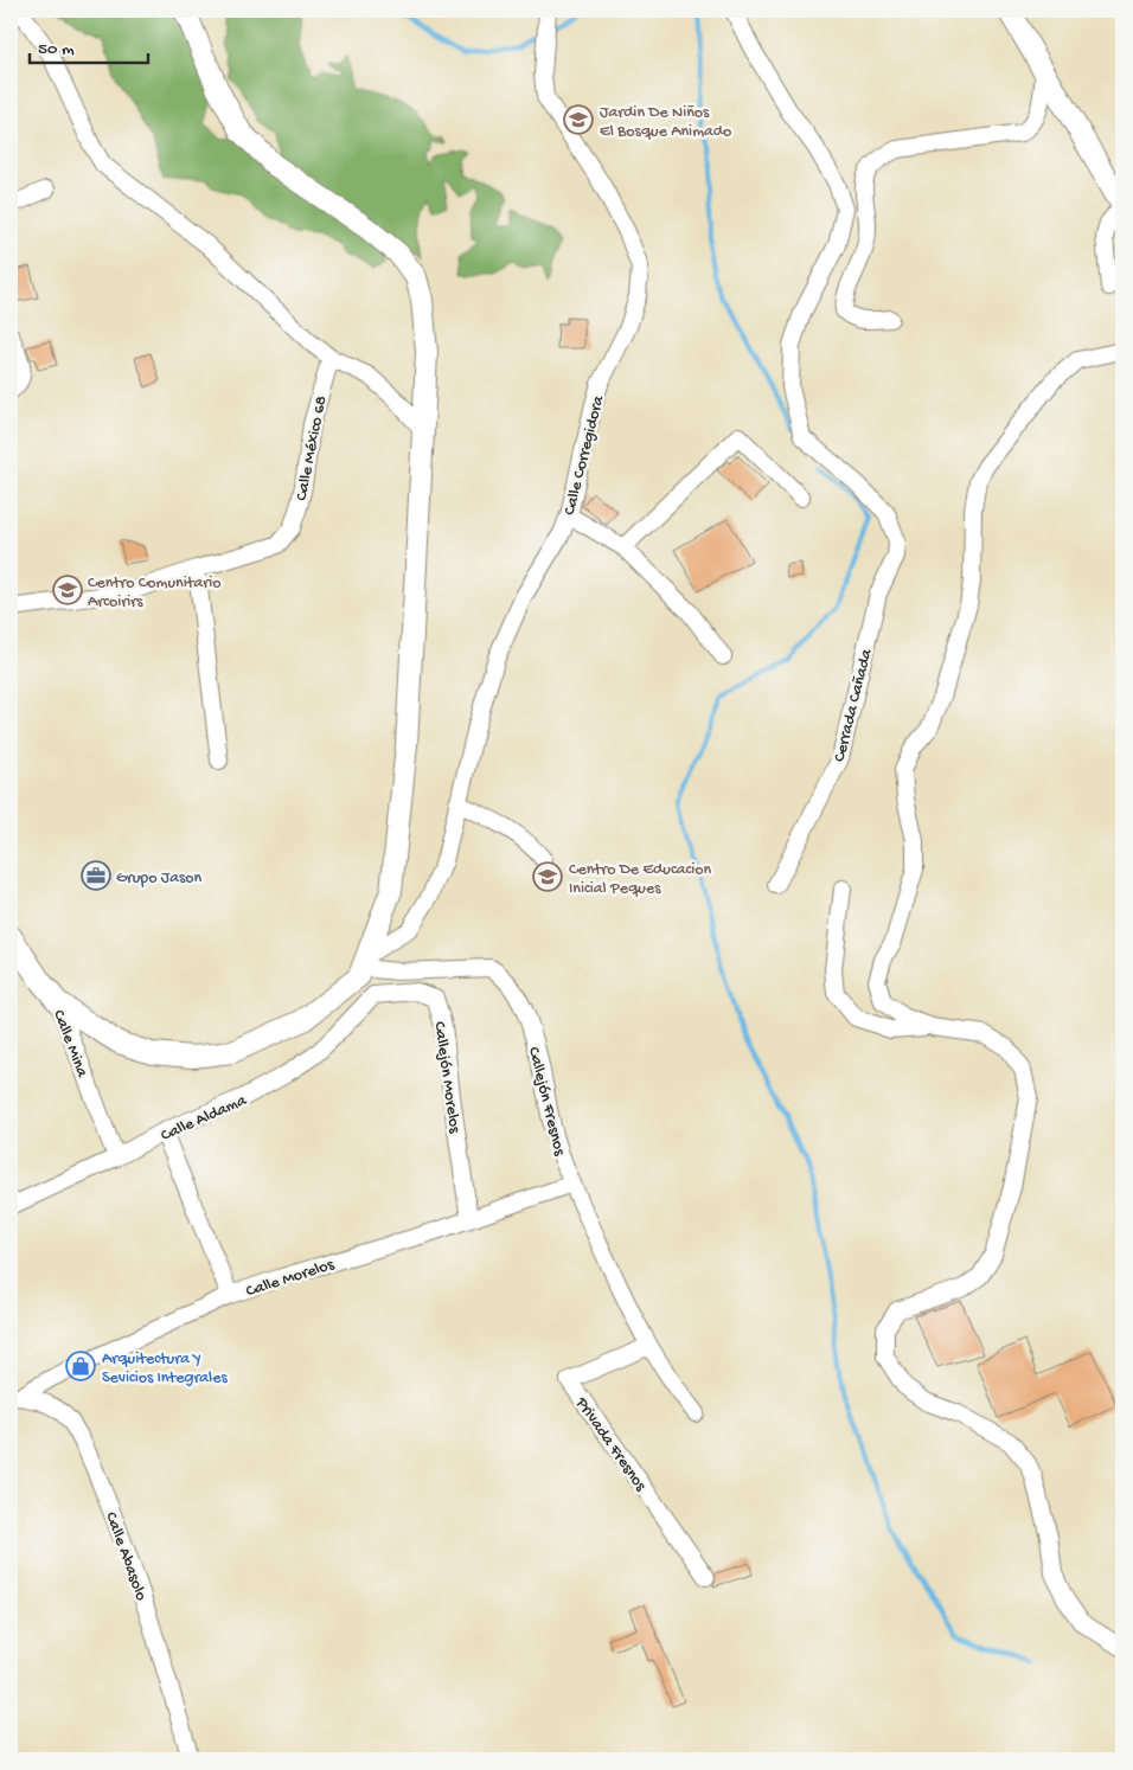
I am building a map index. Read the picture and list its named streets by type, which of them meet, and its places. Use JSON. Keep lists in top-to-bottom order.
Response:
{
  "streets": {
    "street": [
      "Calle México 68",
      "Calle Corregidora",
      "Cerrada Cañada",
      "Calle Mina",
      "Callejón Morelos",
      "Callejón Fresnos",
      "Calle Aldama",
      "Calle Morelos",
      "Privada Fresnos",
      "Calle Abasolo"
    ]
  },
  "crossings": [
    ["Calle Corregidora", "Callejón Fresnos"],
    ["Calle Mina", "Calle Aldama"],
    ["Callejón Morelos", "Calle Aldama"],
    ["Callejón Morelos", "Calle Morelos"],
    ["Callejón Fresnos", "Calle Morelos"],
    ["Callejón Fresnos", "Privada Fresnos"],
    ["Calle Morelos", "Calle Abasolo"]
  ],
  "places": {
    "school or university": ["Jardin De Niños El Bosque Animado", "Centro Comunitario Arcoirirs", "Centro De Educacion Inicial Peques"],
    "office": ["Grupo Jason"],
    "shop": ["Arquitectura Y Sevicios Integrales"]
  },
  "scale_bar": "50 m"
}
